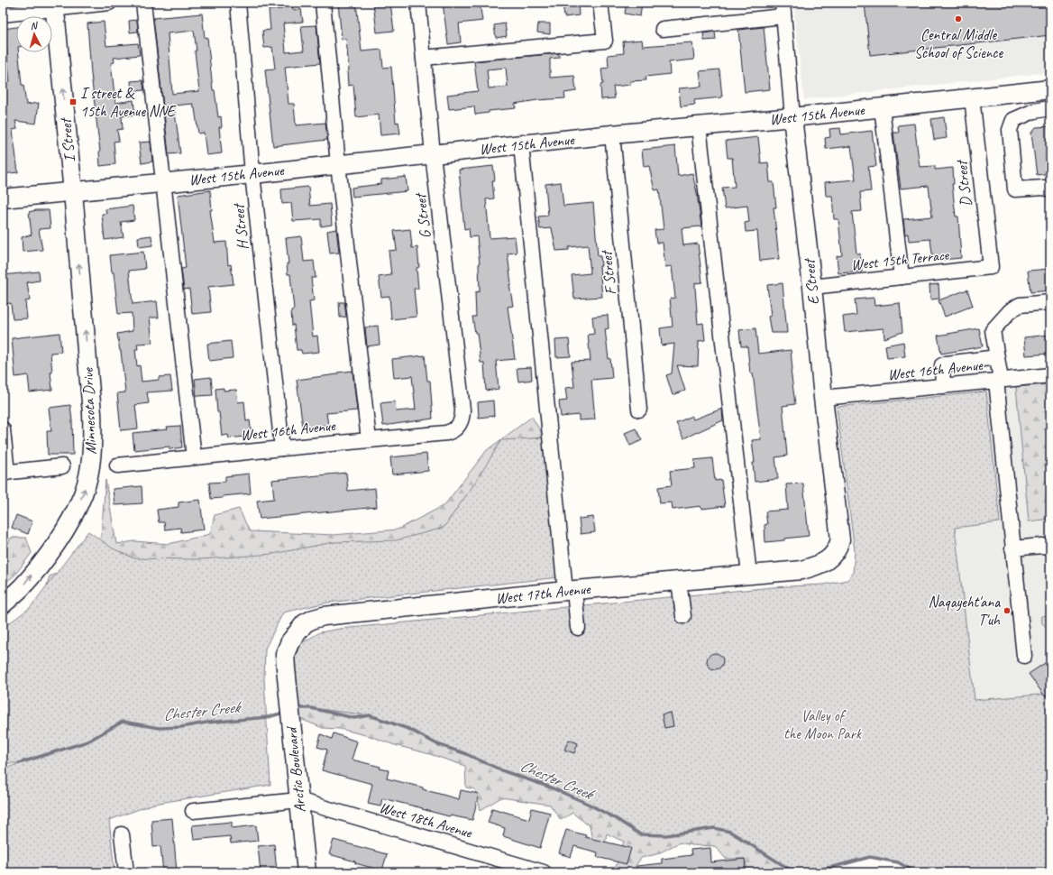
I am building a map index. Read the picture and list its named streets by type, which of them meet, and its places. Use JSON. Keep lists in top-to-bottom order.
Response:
{
  "streets": {
    "main road": [
      "West 15th Avenue",
      "I Street",
      "E Street",
      "Minnesota Drive",
      "West 17th Avenue",
      "Arctic Boulevard"
    ],
    "street": [
      "D Street",
      "G Street",
      "H Street",
      "West 15th Terrace",
      "F Street",
      "West 16th Avenue",
      "West 18th Avenue"
    ]
  },
  "crossings": [
    ["West 15th Avenue", "I Street"],
    ["West 15th Avenue", "D Street"],
    ["West 15th Avenue", "G Street"],
    ["West 15th Avenue", "H Street"],
    ["West 15th Avenue", "F Street"],
    ["West 15th Avenue", "E Street"],
    ["West 15th Avenue", "Minnesota Drive"],
    ["I Street", "Minnesota Drive"],
    ["D Street", "West 15th Terrace"],
    ["G Street", "West 16th Avenue"],
    ["H Street", "West 16th Avenue"],
    ["West 15th Terrace", "E Street"],
    ["E Street", "West 16th Avenue"],
    ["E Street", "West 17th Avenue"],
    ["West 17th Avenue", "Arctic Boulevard"],
    ["Arctic Boulevard", "West 18th Avenue"]
  ],
  "one_way": ["I Street", "Minnesota Drive"],
  "water": ["Chester Creek"],
  "parks": ["Valley of the Moon Park"],
  "places": {
    "other": ["Central Middle School of Science", "Naqayeht'ana T'uh"],
    "transit": ["I street & 15th Avenue NNE"]
  },
  "north": "top"
}
